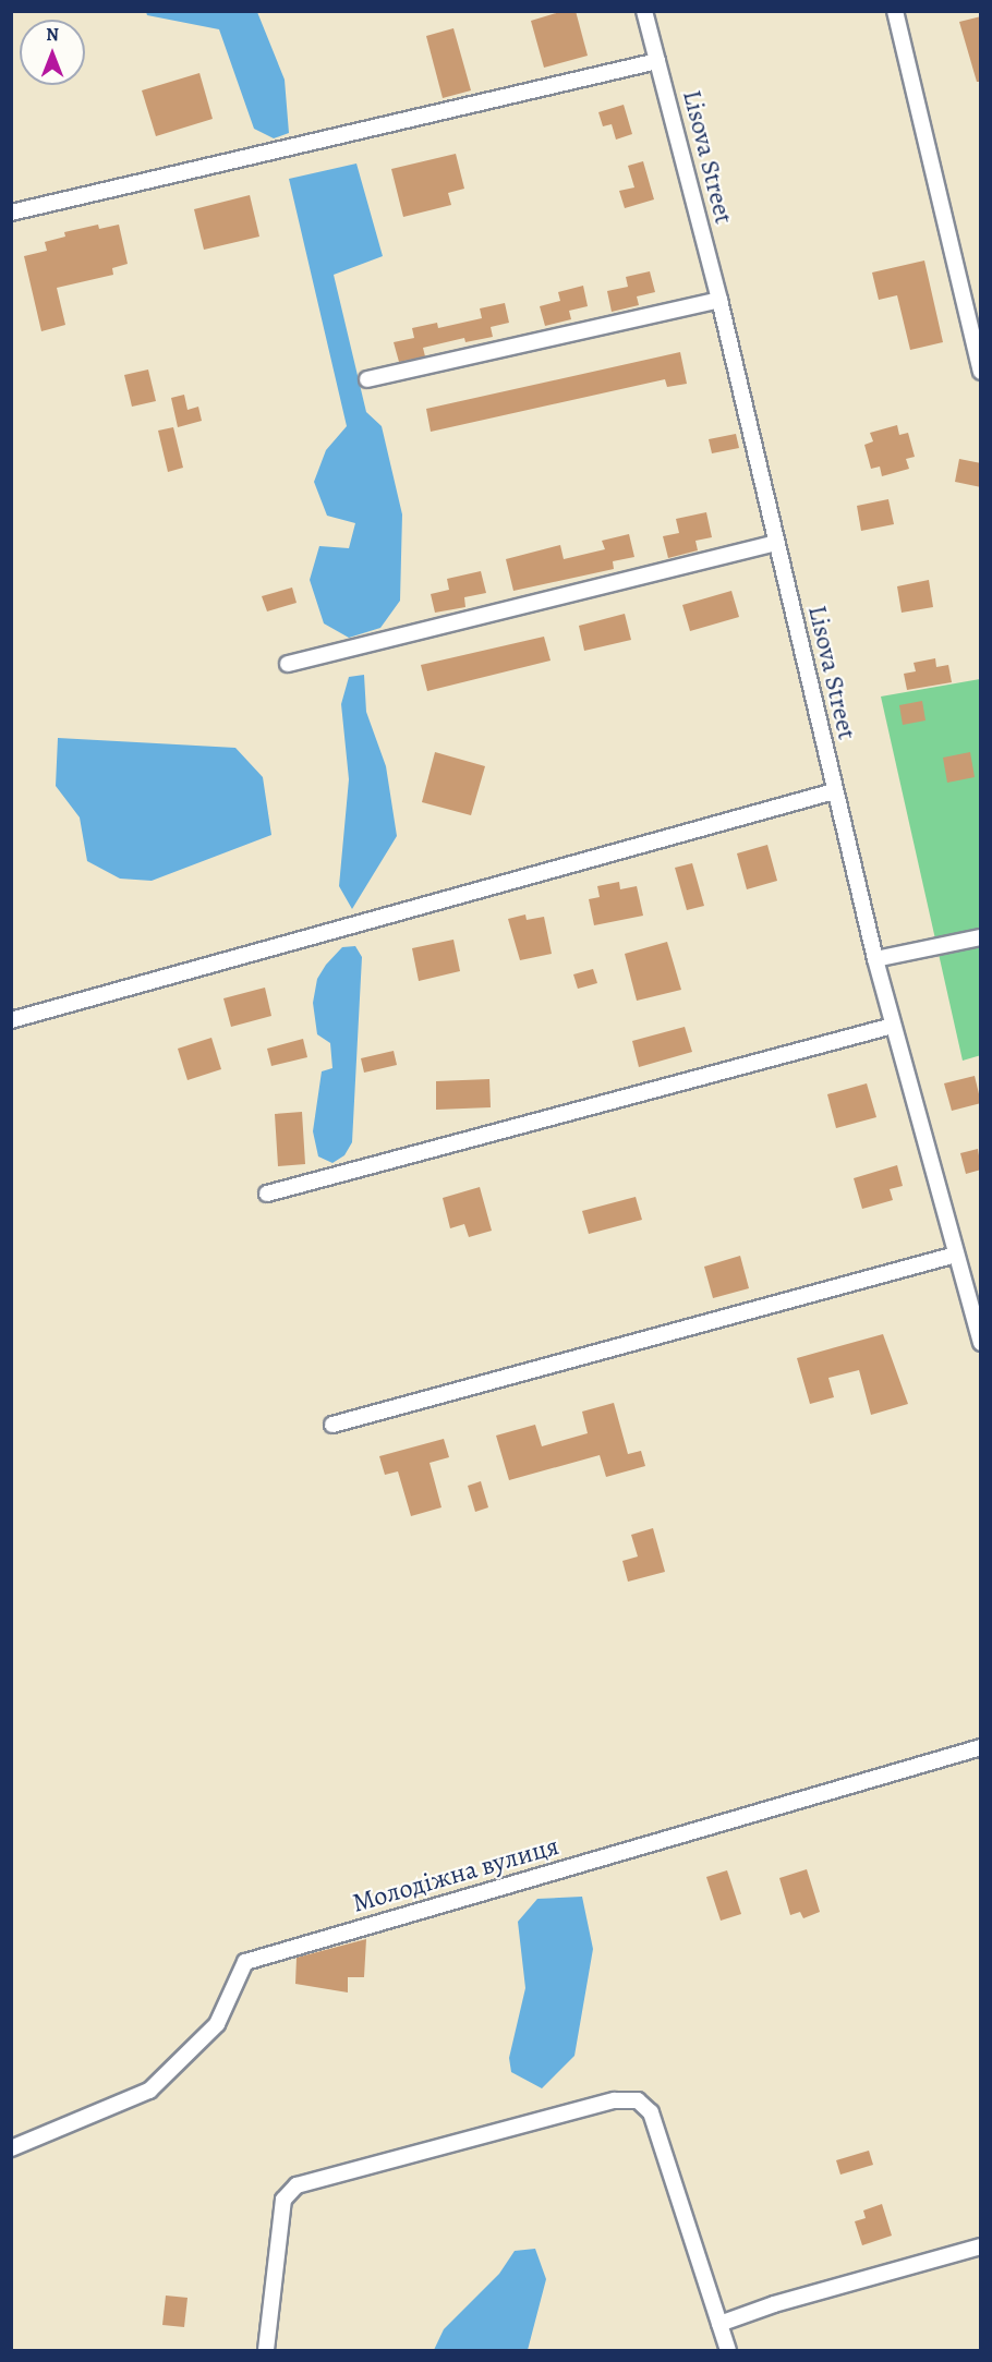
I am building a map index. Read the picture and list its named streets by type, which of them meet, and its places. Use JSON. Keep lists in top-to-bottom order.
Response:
{
  "streets": {
    "street": ["Lisova Street", "Молодіжна вулиця"]
  },
  "north": "top"
}
